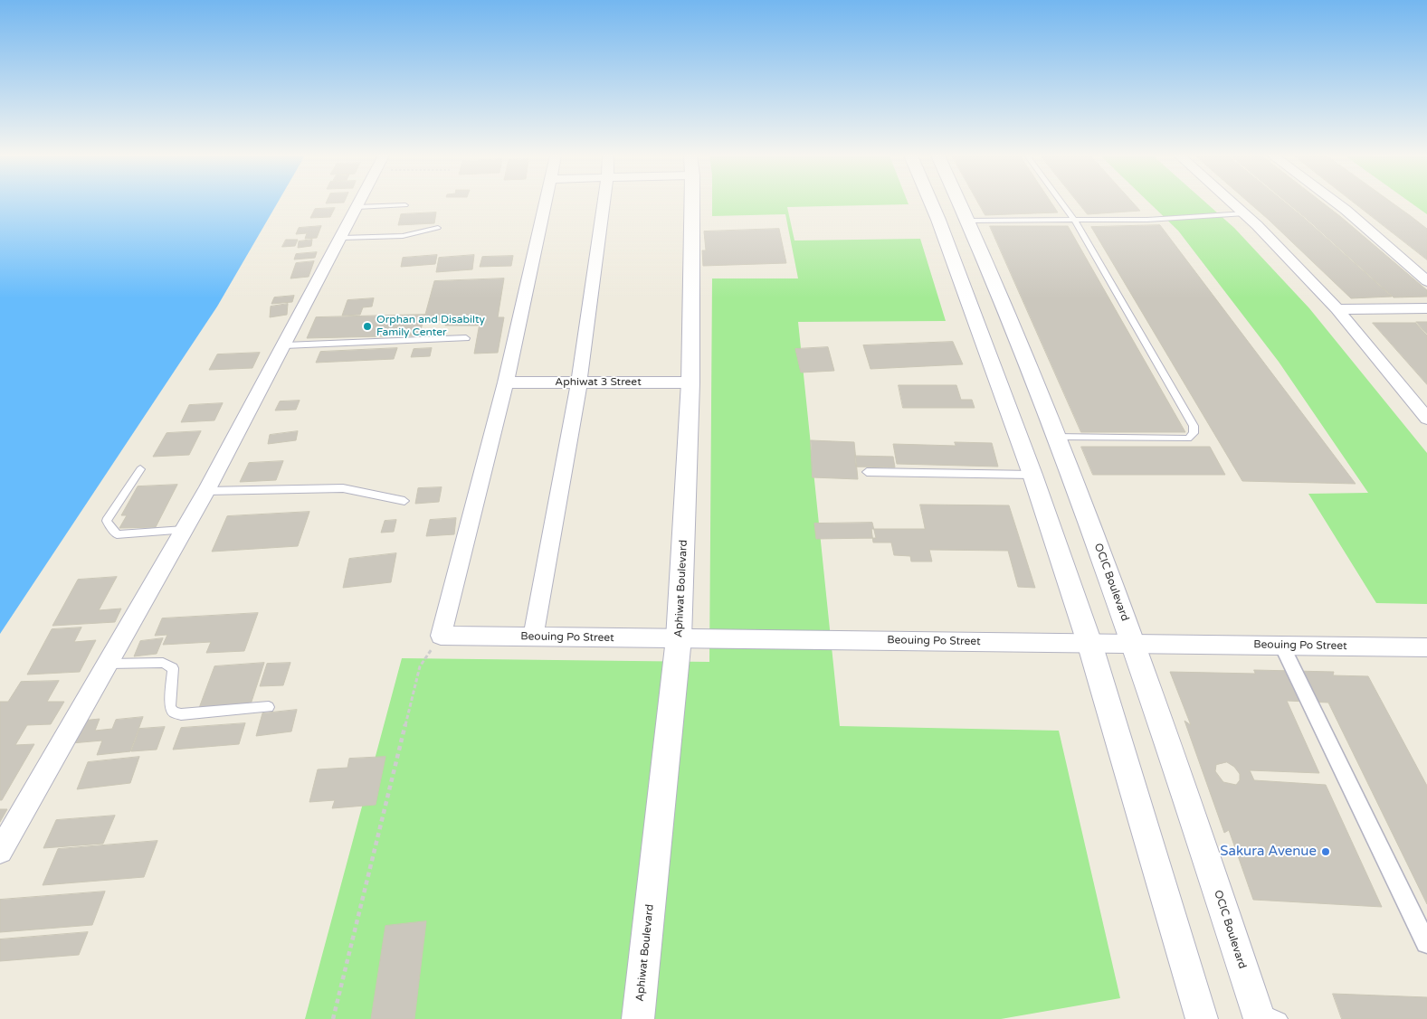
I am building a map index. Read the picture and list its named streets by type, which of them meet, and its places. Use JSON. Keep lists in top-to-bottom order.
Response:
{
  "streets": {
    "street": [
      "Aphiwat 3 Street",
      "OCIC Boulevard",
      "Aphiwat Boulevard",
      "Beouing Po Street"
    ]
  },
  "crossings": [
    ["Aphiwat 3 Street", "Aphiwat Boulevard"],
    ["OCIC Boulevard", "Beouing Po Street"],
    ["Aphiwat Boulevard", "Beouing Po Street"]
  ],
  "places": ["Orphan and Disabilty Family Center", "Sakura Avenue"]
}
